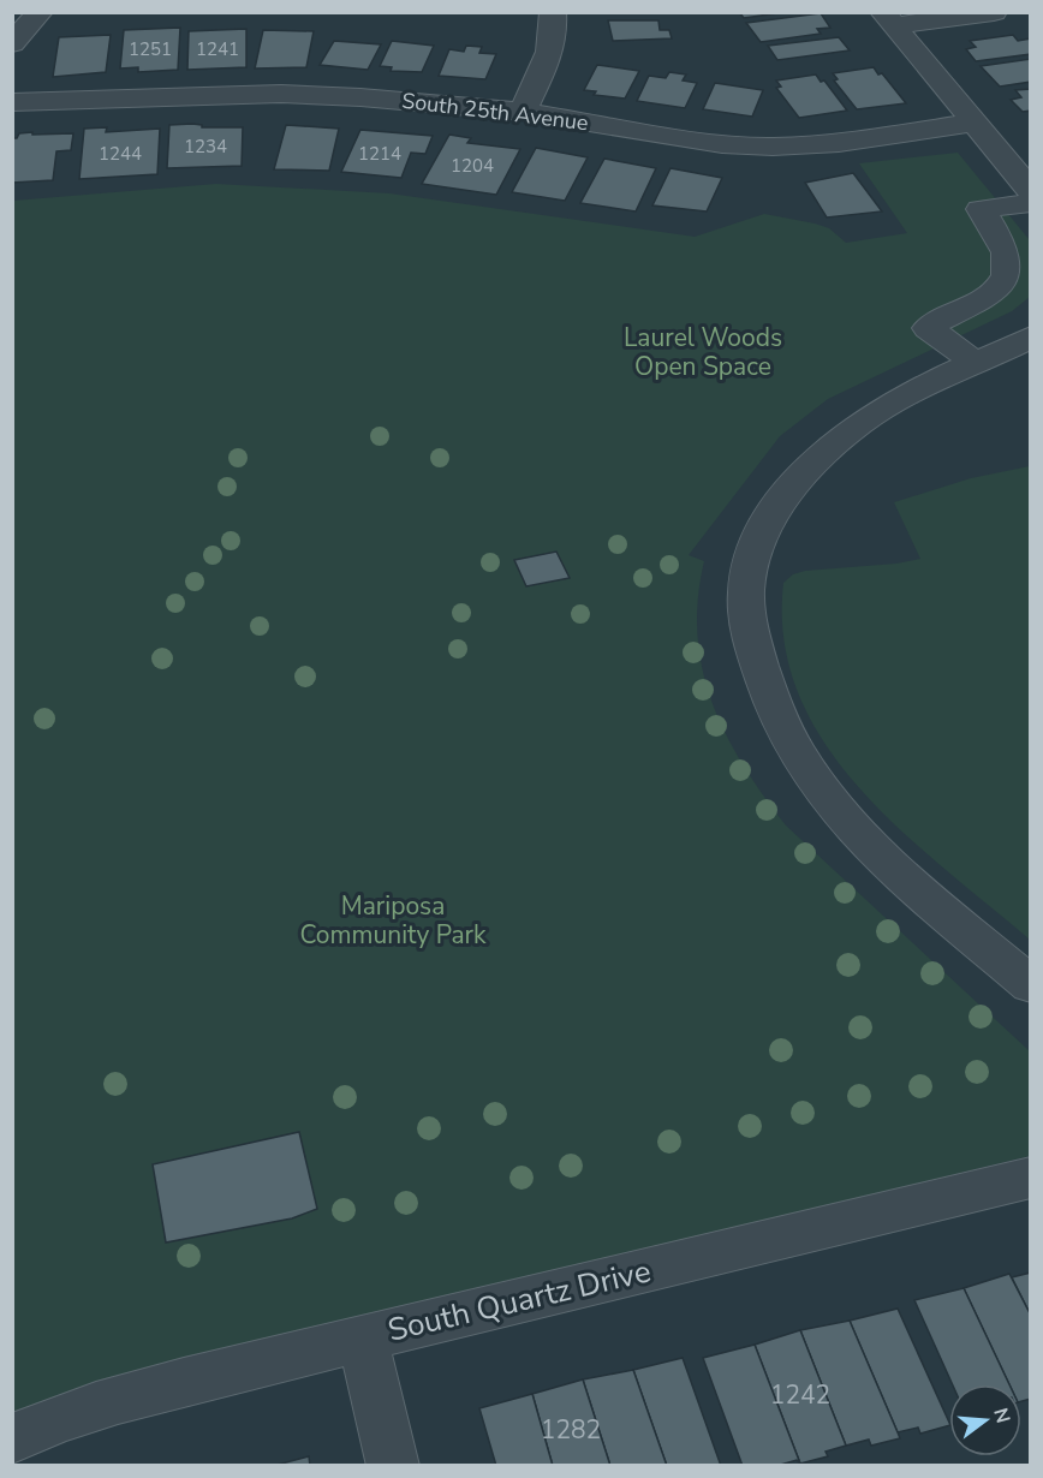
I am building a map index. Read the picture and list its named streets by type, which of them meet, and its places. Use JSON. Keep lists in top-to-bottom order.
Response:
{
  "streets": {
    "street": ["South 25th Avenue", "South Quartz Drive"]
  },
  "parks": ["Laurel Woods Open Space", "Mariposa Community Park"],
  "house_numbers": [
    "1251",
    "1241",
    "1234",
    "1244",
    "1214",
    "1204",
    "1242",
    "1282"
  ],
  "north": "right"
}
